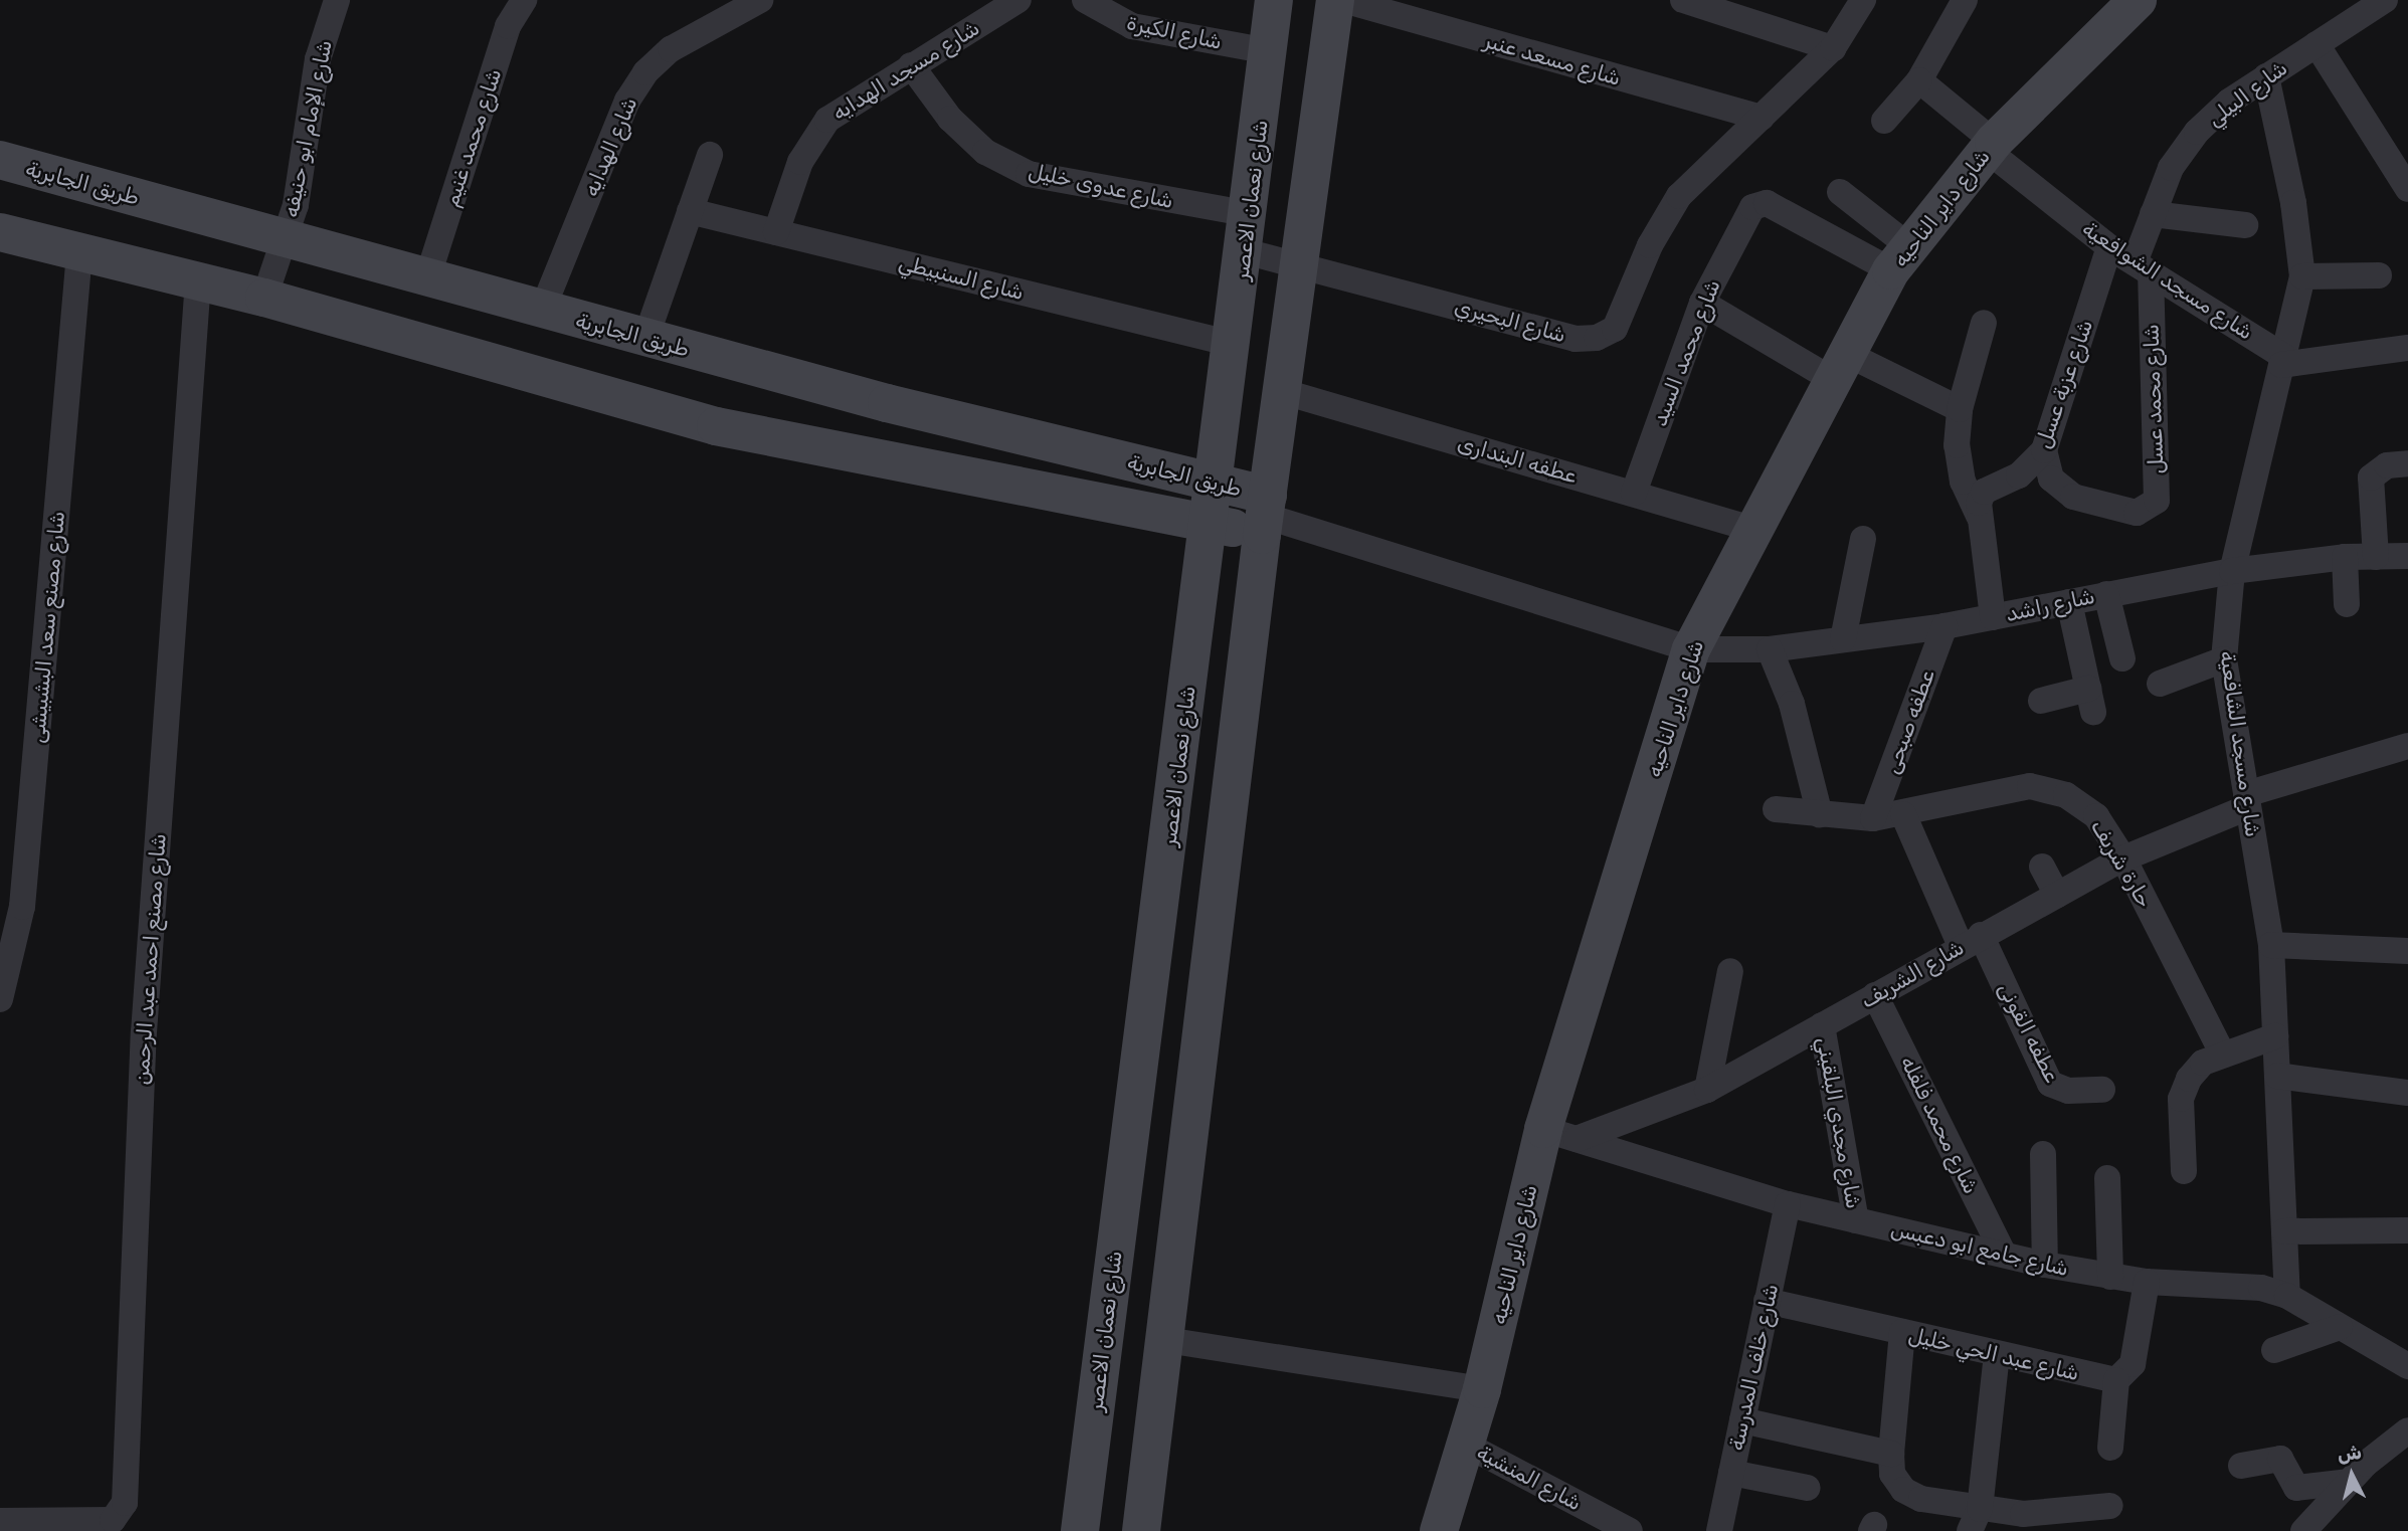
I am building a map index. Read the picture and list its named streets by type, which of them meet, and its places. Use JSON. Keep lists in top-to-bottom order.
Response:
{
  "streets": {
    "street": [
      "شارع الكيرة",
      "شارع مسعد عنبر",
      "شارع مسجد الهدايه",
      "شارع البيلي",
      "شارع الإمام ابو حنيفه",
      "شارع محمد غنيم",
      "شارع الهدايه",
      "طريق الجابرية",
      "شارع عدوى خليل",
      "شارع نعمان الاعصر",
      "شارع داير الناحيه",
      "شارع السنبيطي",
      "شارع مسجد الشوافعية",
      "شارع البحيري",
      "شارع محمد السيد",
      "شارع عزبة عسل",
      "شارع محمد عسل",
      "عطفه البندارى",
      "شارع راشد",
      "شارع مصنع سعد البشبيشى",
      "عطفه صبحى",
      "شارع مسجد الشافعية",
      "حارة شريف",
      "شارع مصنع احمد عبد الرحمن",
      "شارع الشريف",
      "عطفه القونى",
      "شارع مجدي البلقيني",
      "شارع محمد فلفله",
      "شارع جامع ابو دعبس",
      "شارع عبد الحي خليل",
      "شارع خلف المدرسة",
      "شارع المنشية"
    ]
  },
  "crossings": [
    ["شارع الكيرة", "شارع نعمان الاعصر"],
    ["شارع مسعد عنبر", "شارع البحيري"],
    ["شارع مسجد الهدايه", "شارع عدوى خليل"],
    ["شارع مسجد الهدايه", "شارع السنبيطي"],
    ["شارع البيلي", "شارع مسجد الشوافعية"],
    ["شارع البيلي", "شارع محمد عسل"],
    ["شارع البيلي", "شارع مسجد الشافعية"],
    ["شارع الإمام ابو حنيفه", "طريق الجابرية"],
    ["شارع محمد غنيم", "طريق الجابرية"],
    ["شارع الهدايه", "طريق الجابرية"],
    ["طريق الجابرية", "شارع نعمان الاعصر"],
    ["طريق الجابرية", "شارع راشد"],
    ["طريق الجابرية", "شارع مصنع سعد البشبيشى"],
    ["طريق الجابرية", "شارع مصنع احمد عبد الرحمن"],
    ["شارع عدوى خليل", "شارع نعمان الاعصر"],
    ["شارع نعمان الاعصر", "شارع السنبيطي"],
    ["شارع نعمان الاعصر", "شارع البحيري"],
    ["شارع داير الناحيه", "شارع مسجد الشوافعية"],
    ["شارع داير الناحيه", "شارع محمد السيد"],
    ["شارع داير الناحيه", "عطفه البندارى"],
    ["شارع داير الناحيه", "شارع راشد"],
    ["شارع داير الناحيه", "شارع الشريف"],
    ["شارع داير الناحيه", "شارع جامع ابو دعبس"],
    ["شارع داير الناحيه", "شارع المنشية"],
    ["شارع مسجد الشوافعية", "شارع عزبة عسل"],
    ["شارع مسجد الشوافعية", "شارع محمد عسل"],
    ["شارع مسجد الشوافعية", "شارع مسجد الشافعية"],
    ["شارع محمد السيد", "عطفه البندارى"],
    ["شارع عزبة عسل", "شارع محمد عسل"],
    ["شارع راشد", "عطفه صبحى"],
    ["شارع راشد", "شارع مسجد الشافعية"],
    ["عطفه صبحى", "حارة شريف"],
    ["شارع مسجد الشافعية", "شارع الشريف"],
    ["شارع مسجد الشافعية", "شارع جامع ابو دعبس"],
    ["حارة شريف", "شارع الشريف"],
    ["شارع الشريف", "عطفه القونى"],
    ["شارع الشريف", "شارع مجدي البلقيني"],
    ["شارع الشريف", "شارع محمد فلفله"],
    ["شارع الشريف", "شارع جامع ابو دعبس"],
    ["شارع مجدي البلقيني", "شارع جامع ابو دعبس"],
    ["شارع محمد فلفله", "شارع جامع ابو دعبس"],
    ["شارع جامع ابو دعبس", "شارع خلف المدرسة"],
    ["شارع عبد الحي خليل", "شارع خلف المدرسة"]
  ],
  "north": "top"
}
